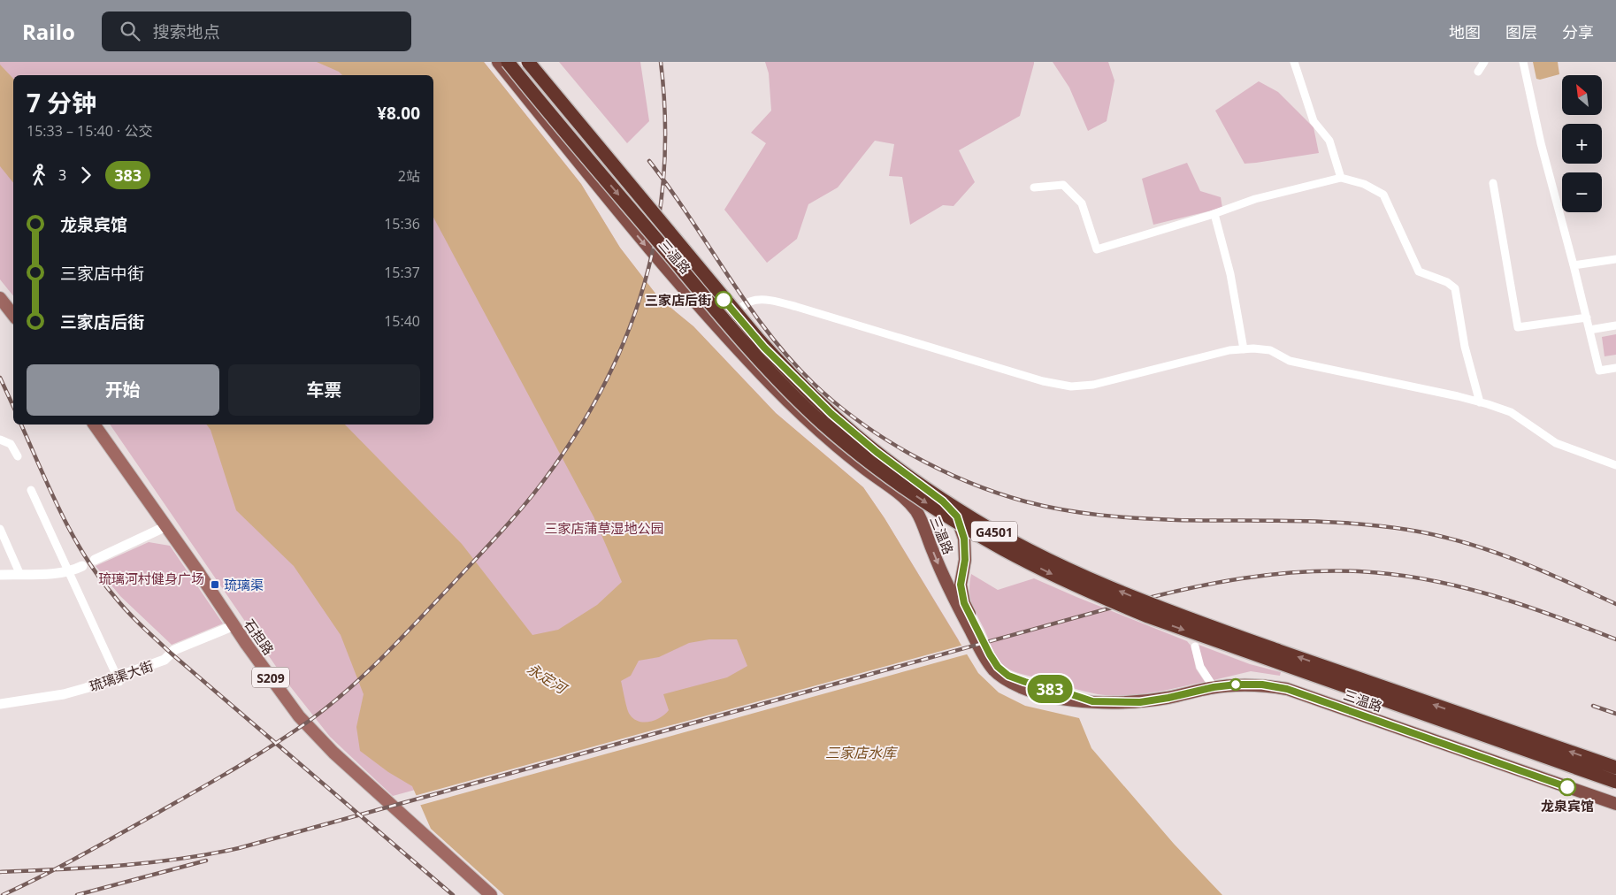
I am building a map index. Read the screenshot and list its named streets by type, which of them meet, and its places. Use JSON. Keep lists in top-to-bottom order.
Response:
{
  "streets": {
    "highway": ["三温路", "G4501"],
    "main road": ["石担路", "S209"],
    "street": ["琉璃渠大街"]
  },
  "crossings": [
    ["三温路", "G4501"],
    ["石担路", "琉璃渠大街"]
  ],
  "water": ["永定河", "三家店水库"],
  "parks": ["三家店蒲草湿地公园", "琉璃河村健身广场"],
  "places": {
    "other": ["三家店后街", "龙泉宾馆"],
    "transit": ["琉璃渠"]
  },
  "lines": ["bus line 383"],
  "north": "top left",
  "page": {
    "header": "Railo",
    "search": "搜索地点",
    "nav": ["地图", "图层", "分享"],
    "on_map": "383",
    "map_buttons": ["+", "−"],
    "heading": ["7 分钟", "15:33 – 15:40 · 公交", "¥8.00"],
    "legs": ["3", "383", "2站"],
    "list": [
      {
        "name": "龙泉宾馆",
        "value": "15:36"
      },
      {
        "name": "三家店中街",
        "value": "15:37"
      },
      {
        "name": "三家店后街",
        "value": "15:40"
      }
    ],
    "buttons": ["开始", "车票"]
  }
}
